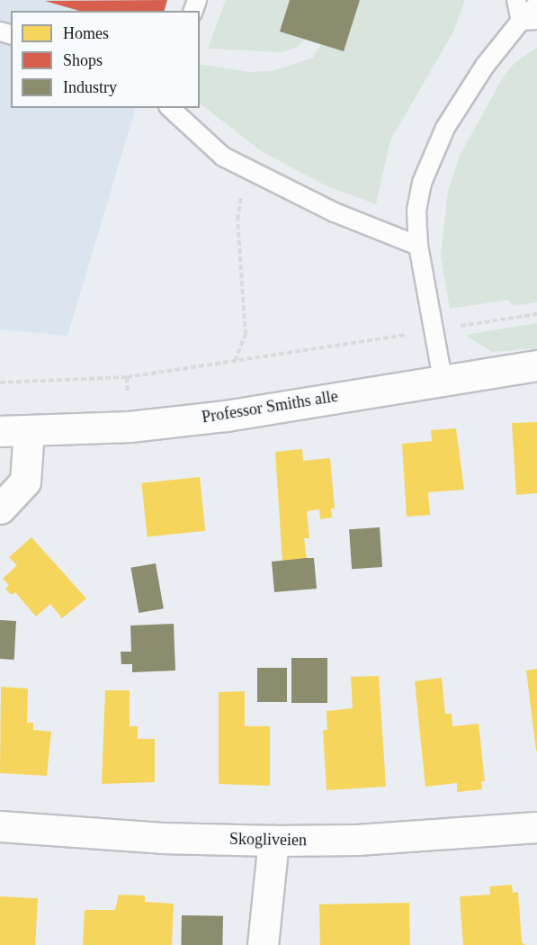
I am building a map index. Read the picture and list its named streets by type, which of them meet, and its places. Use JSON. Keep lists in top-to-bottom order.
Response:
{
  "streets": {
    "street": ["Professor Smiths alle", "Skogliveien"]
  },
  "legend": ["Homes", "Shops", "Industry"]
}
